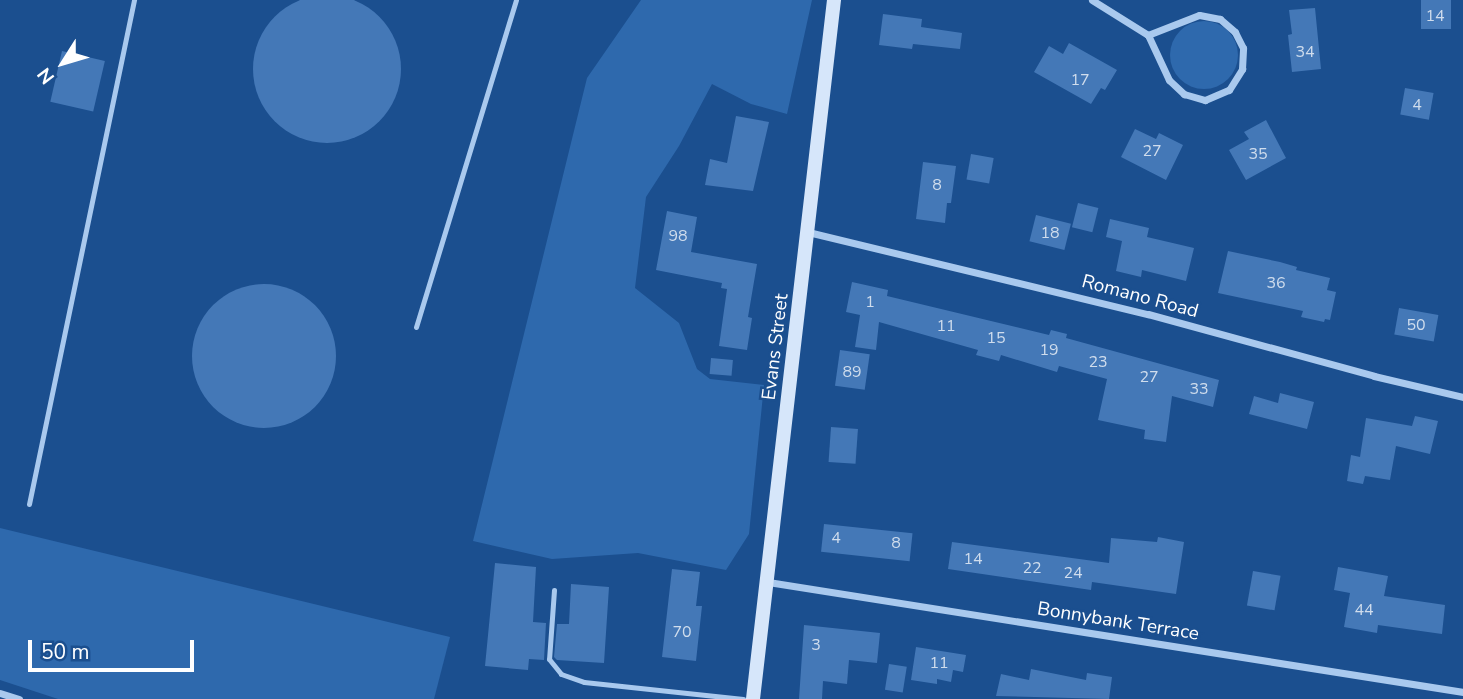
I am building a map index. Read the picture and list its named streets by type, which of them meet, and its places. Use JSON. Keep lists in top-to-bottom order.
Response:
{
  "streets": {
    "street": ["Romano Road", "Evans Street", "Bonnybank Terrace"]
  },
  "crossings": [
    ["Romano Road", "Evans Street"],
    ["Evans Street", "Bonnybank Terrace"]
  ],
  "house_numbers": [
    "14",
    "34",
    "17",
    "4",
    "27",
    "35",
    "8",
    "18",
    "98",
    "36",
    "1",
    "50",
    "11",
    "15",
    "19",
    "23",
    "89",
    "27",
    "33",
    "4",
    "8",
    "14",
    "22",
    "24",
    "44",
    "70",
    "3",
    "11"
  ],
  "scale_bar": "50 m",
  "north": "bottom left"
}
